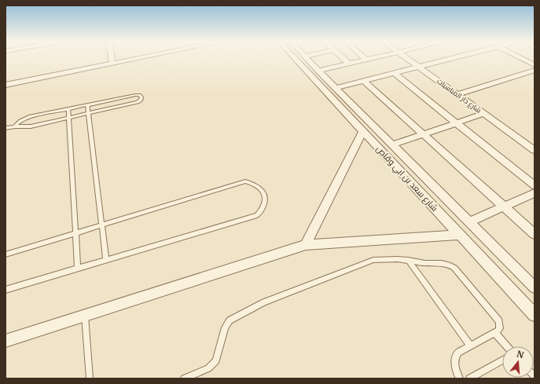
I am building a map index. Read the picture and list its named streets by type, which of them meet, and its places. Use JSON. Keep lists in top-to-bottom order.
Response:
{
  "streets": {
    "street": ["شارع دار المناسبات", "شارع سعد بن ابي وقاص"]
  },
  "north": "top"
}
